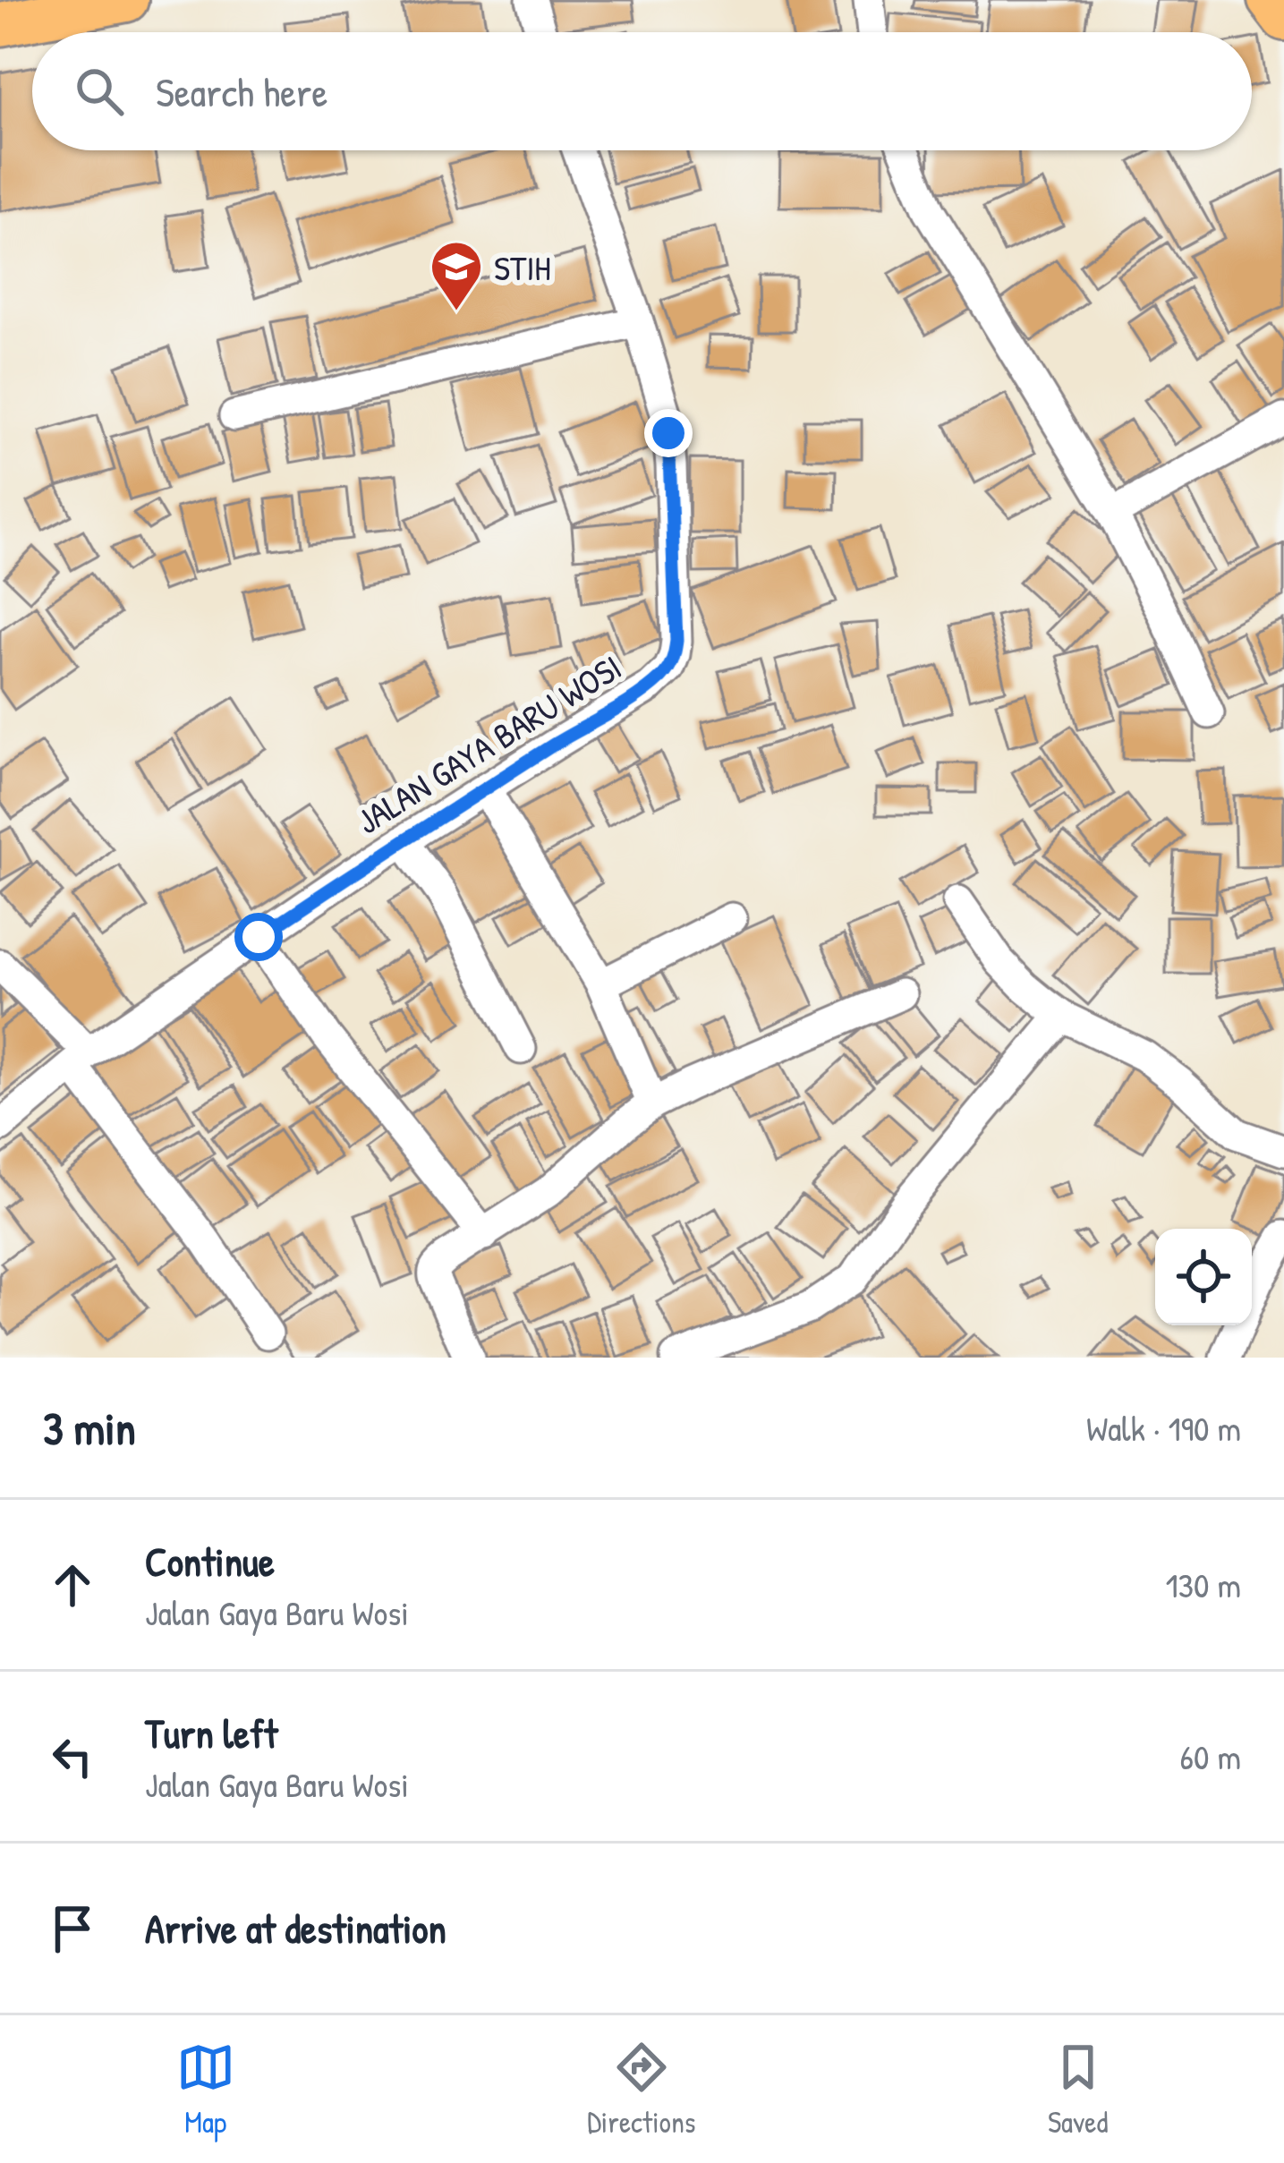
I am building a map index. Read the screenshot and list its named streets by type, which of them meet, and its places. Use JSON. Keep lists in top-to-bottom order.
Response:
{
  "streets": {
    "street": ["JALAN GAYA BARU WOSI"]
  },
  "places": {
    "school or university": ["STIH"]
  },
  "page": {
    "search": "Search here",
    "heading": ["3 min", "Walk · 190 m"],
    "list": [
      ["Continue", "Jalan Gaya Baru Wosi", "130 m"],
      ["Turn left", "Jalan Gaya Baru Wosi", "60 m"],
      "Arrive at destination"
    ],
    "nav": ["Map", "Directions", "Saved"]
  }
}
